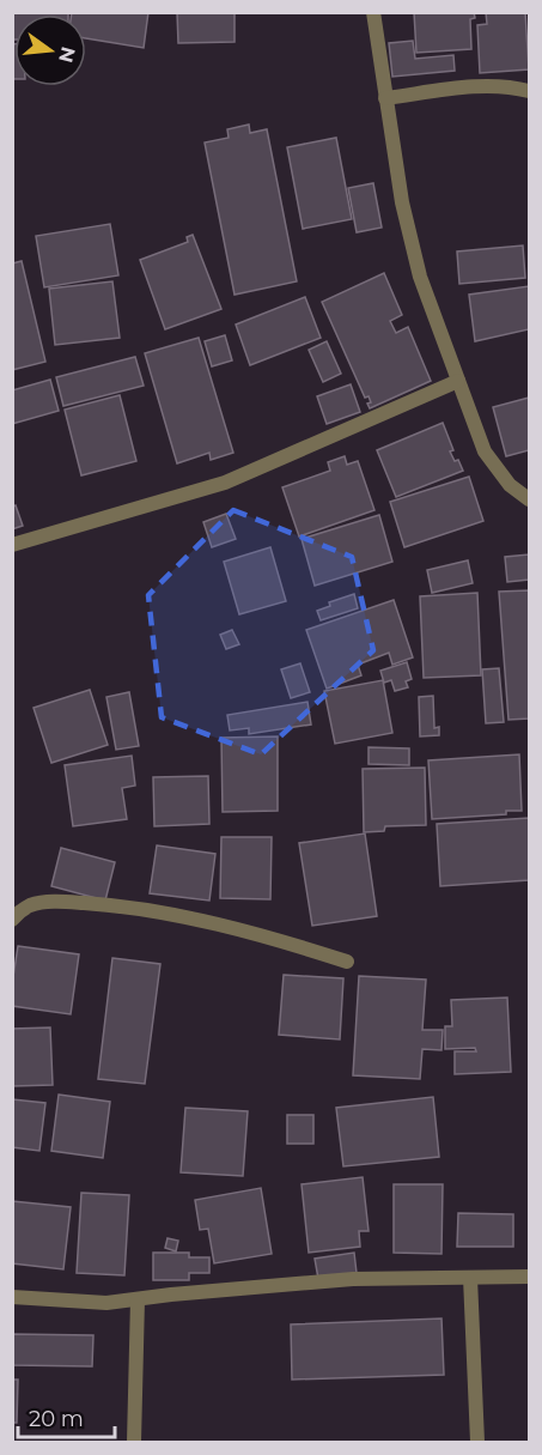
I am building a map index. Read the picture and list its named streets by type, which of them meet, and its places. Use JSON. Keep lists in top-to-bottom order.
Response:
{
  "scale_bar": "20 m",
  "north": "right"
}
